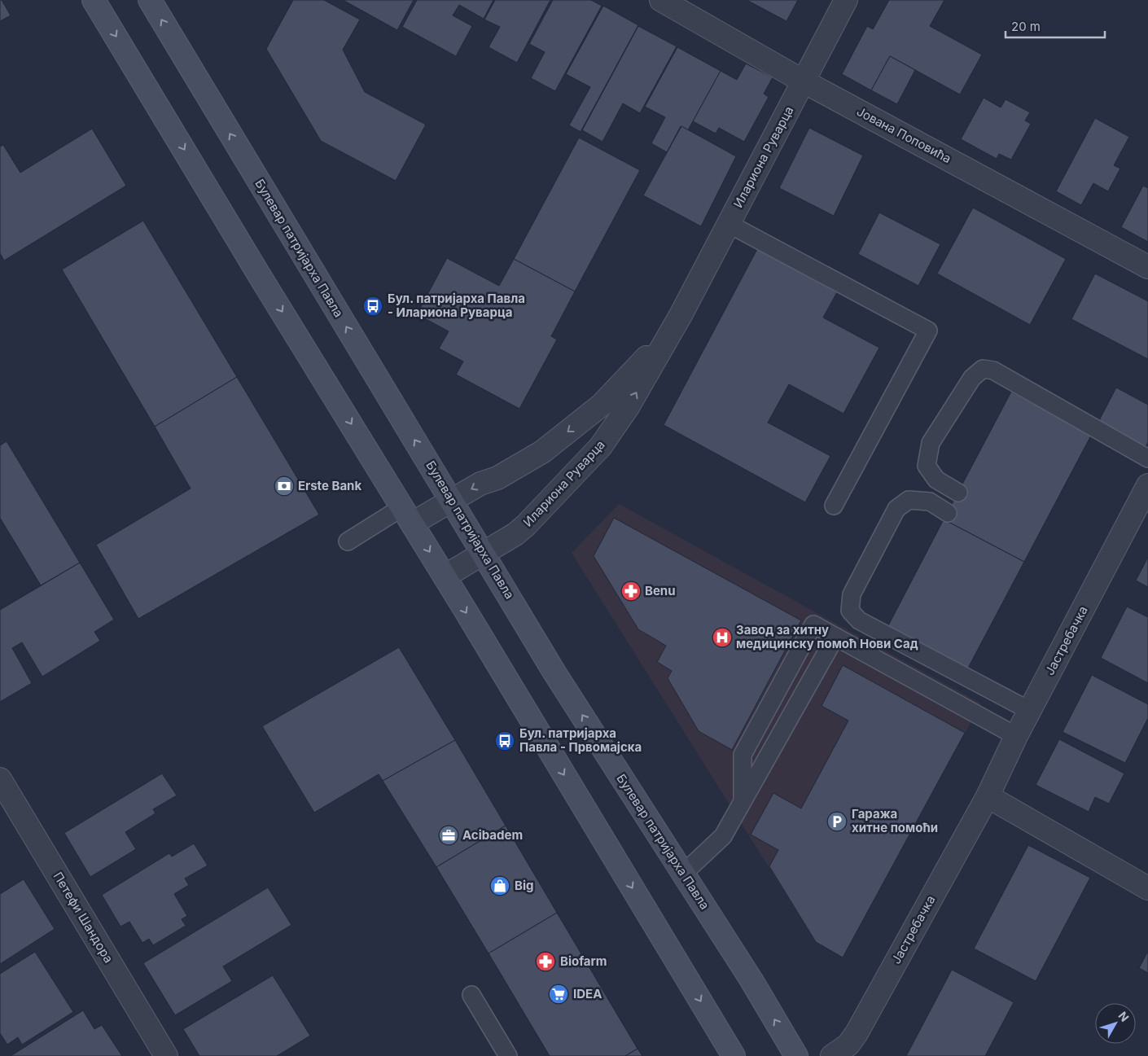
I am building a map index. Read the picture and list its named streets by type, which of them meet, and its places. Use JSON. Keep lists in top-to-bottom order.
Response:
{
  "streets": {
    "main road": ["Булевар патријарха Павла"],
    "street": [
      "Јована Поповића",
      "Илариона Руварца",
      "Јастребачка",
      "Петефи Шандора"
    ]
  },
  "crossings": [
    ["Јована Поповића", "Илариона Руварца"],
    ["Илариона Руварца", "Булевар патријарха Павла"]
  ],
  "places": {
    "bus stop": ["Бул. патријарха Павла - Илариона Руварца", "Бул. патријарха Павла - Првомајска"],
    "bank": ["Erste Bank"],
    "pharmacy": ["Benu", "Biofarm"],
    "hospital": ["Завод за хитну медицинску помоћ Нови Сад"],
    "parking": ["Гаража хитне помоћи"],
    "office": ["Acibadem"],
    "shop": ["Big"],
    "supermarket": ["IDEA"]
  },
  "scale_bar": "20 m",
  "north": "top right"
}
